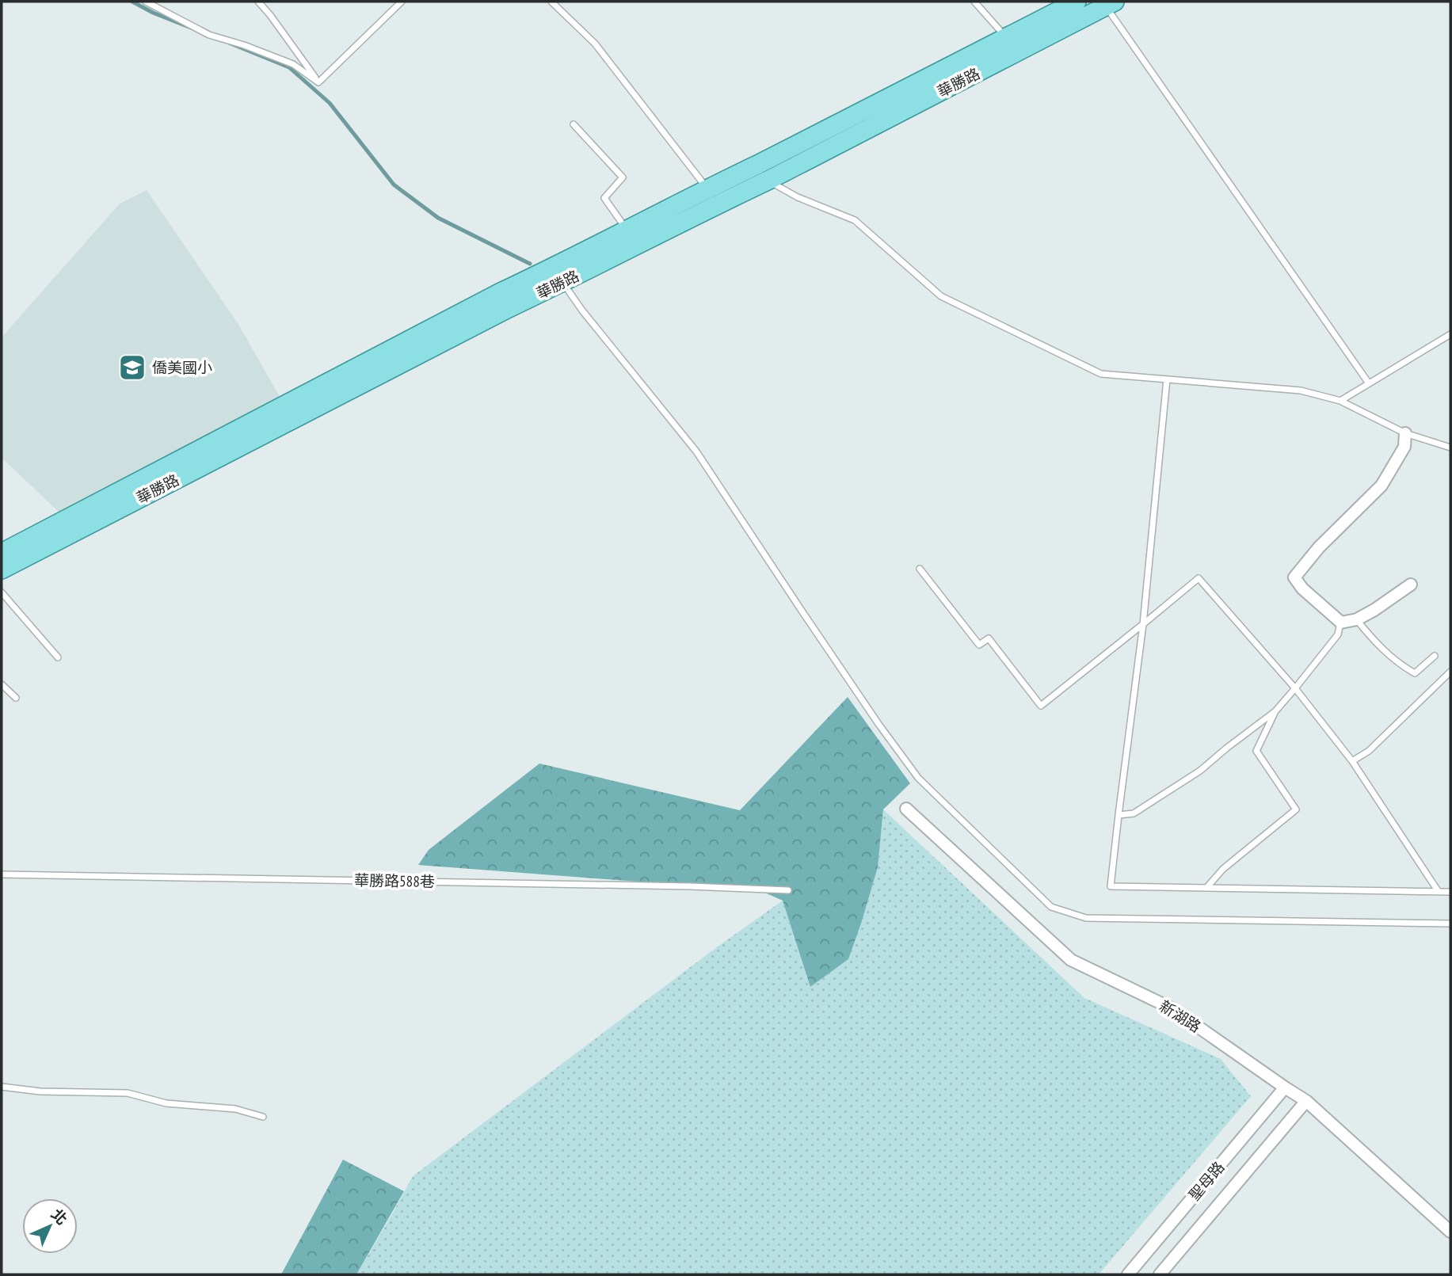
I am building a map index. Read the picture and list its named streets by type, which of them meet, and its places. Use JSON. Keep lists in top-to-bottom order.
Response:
{
  "streets": {
    "main road": ["華勝路"],
    "street": ["新湖路", "聖母路"],
    "lane": ["華勝路588巷"]
  },
  "crossings": [
    ["新湖路", "聖母路"]
  ],
  "places": {
    "school or university": ["僑美國小"]
  },
  "north": "top right"
}
